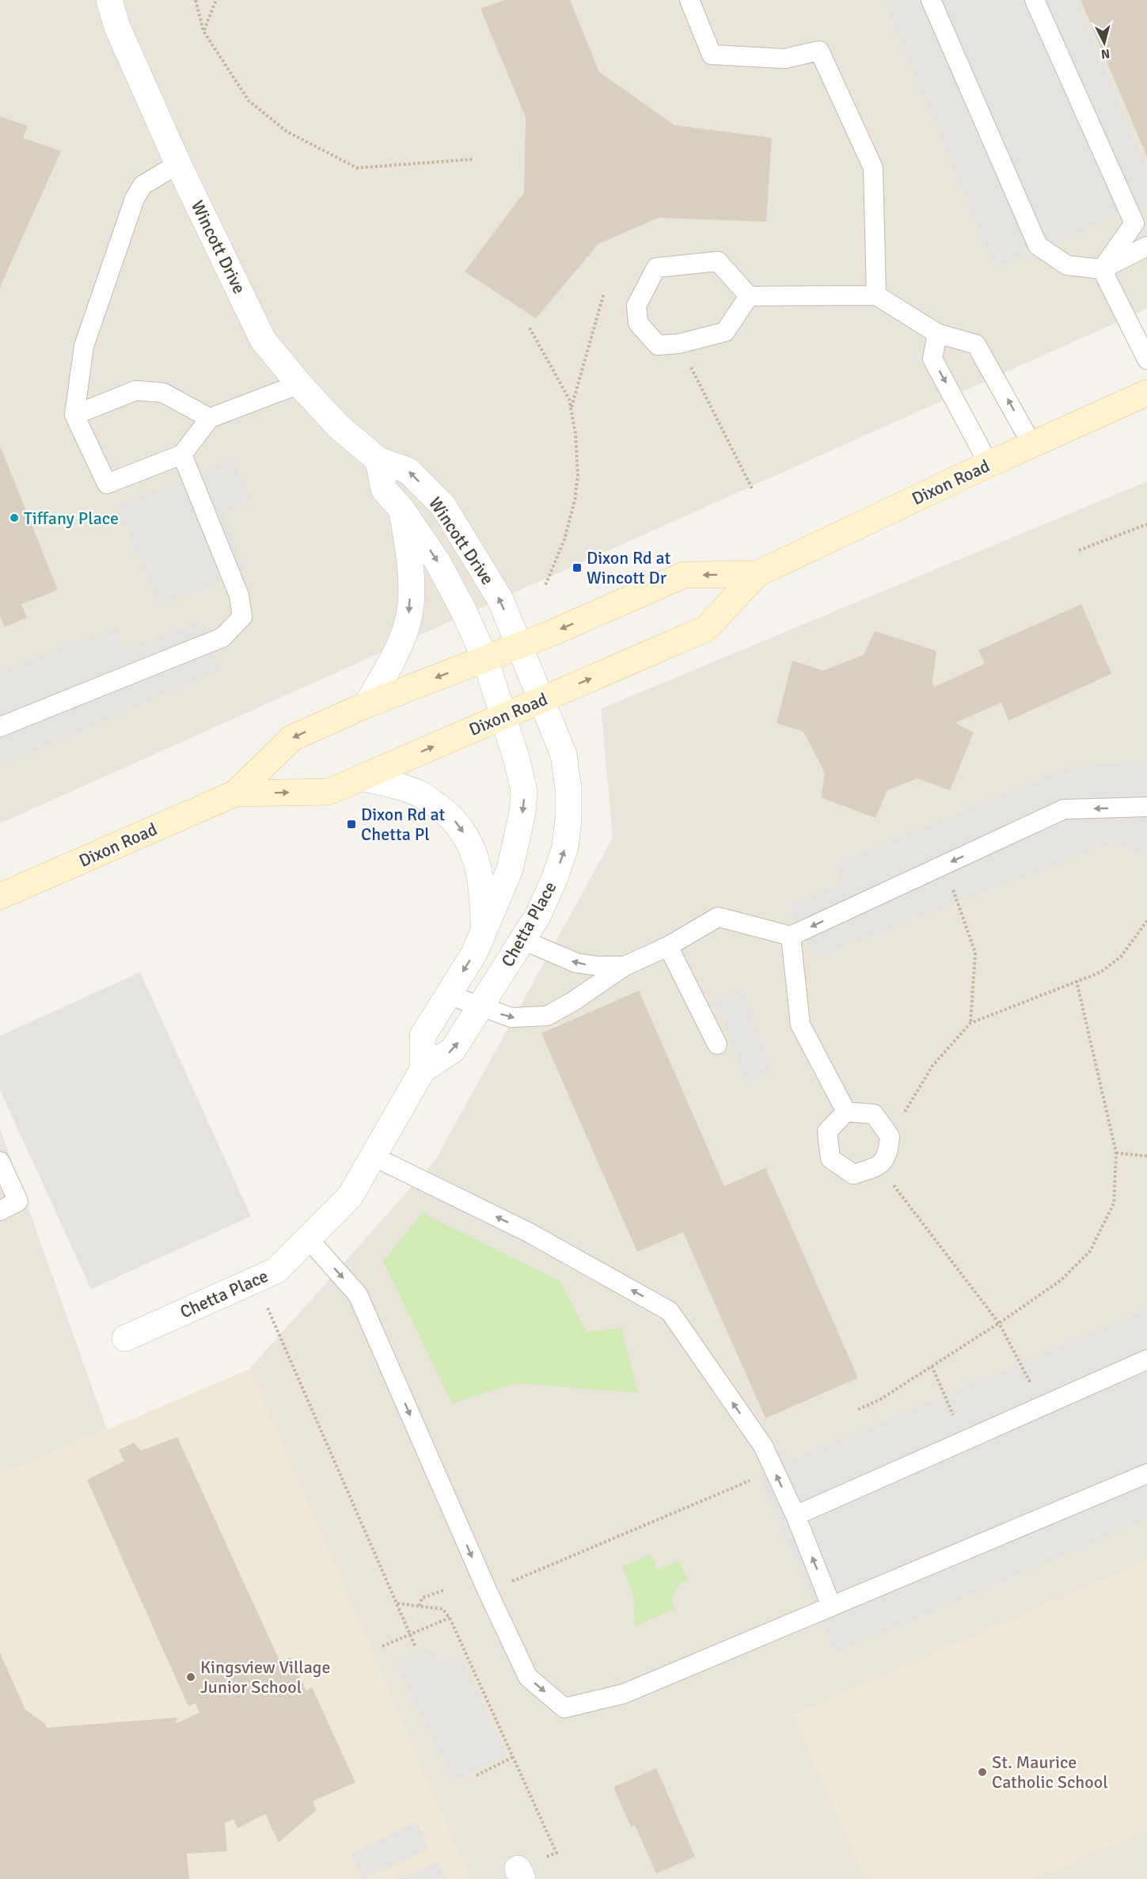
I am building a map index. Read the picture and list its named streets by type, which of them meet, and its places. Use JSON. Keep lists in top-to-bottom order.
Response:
{
  "streets": {
    "main road": ["Dixon Road"],
    "street": ["Wincott Drive", "Chetta Place"]
  },
  "crossings": [
    ["Wincott Drive", "Dixon Road"],
    ["Wincott Drive", "Chetta Place"],
    ["Dixon Road", "Chetta Place"]
  ],
  "places": {
    "other": ["Tiffany Place", "Kingsview Village Junior School", "St. Maurice Catholic School"],
    "transit": ["Dixon Rd at Wincott Dr", "Dixon Rd at Chetta Pl"]
  },
  "north": "bottom"
}
